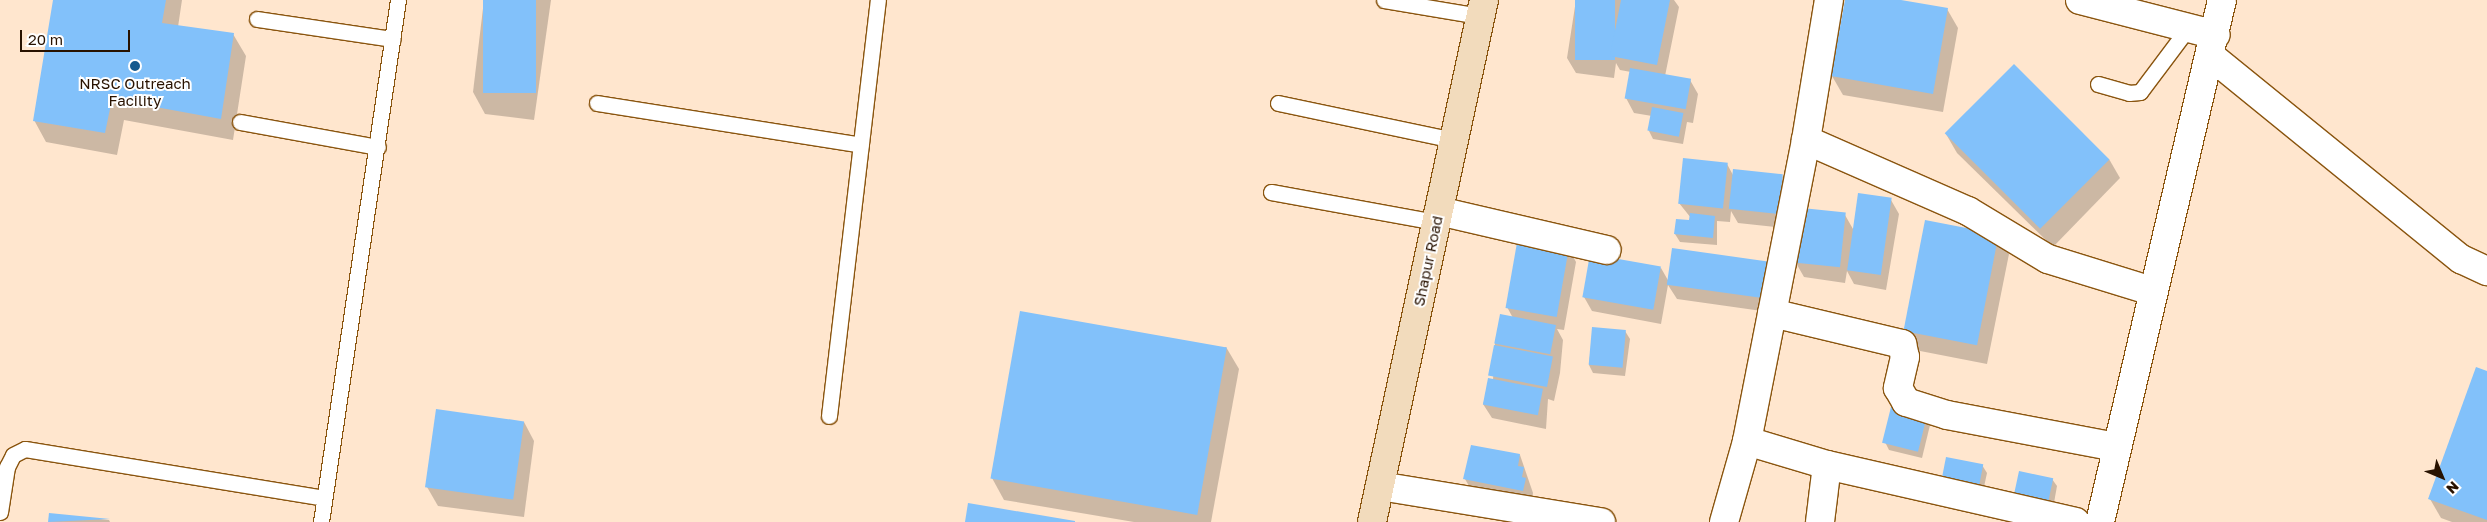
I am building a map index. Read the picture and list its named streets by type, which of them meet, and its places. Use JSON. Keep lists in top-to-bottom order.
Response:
{
  "streets": {
    "street": ["Shapur Road"]
  },
  "places": ["NRSC Outreach Facility"],
  "scale_bar": "20 m",
  "north": "bottom right"
}
